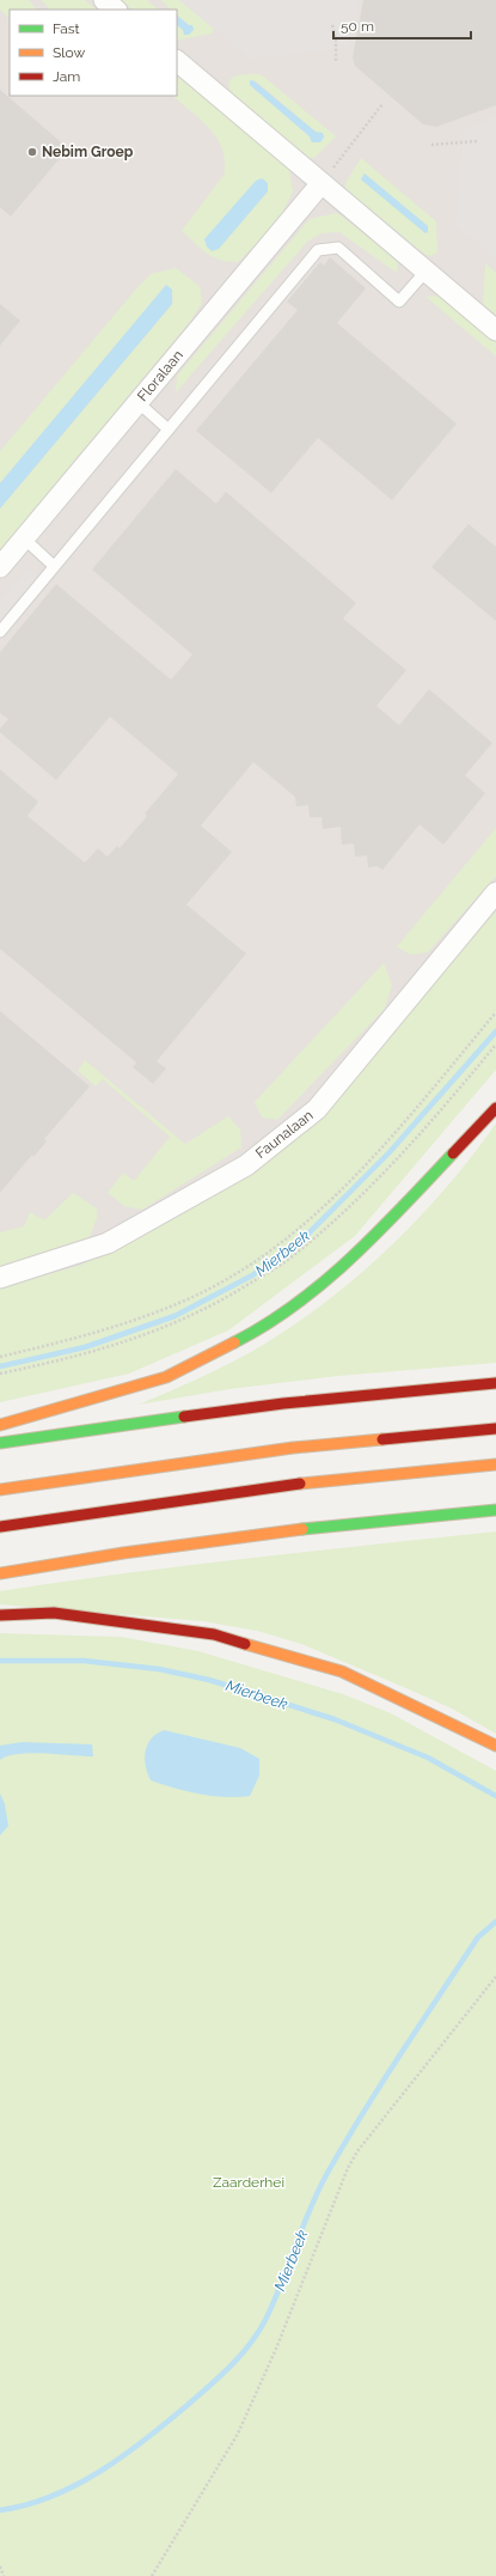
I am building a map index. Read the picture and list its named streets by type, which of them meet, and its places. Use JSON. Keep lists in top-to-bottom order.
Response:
{
  "streets": {
    "street": ["Floralaan", "Faunalaan"]
  },
  "water": ["Mierbeek"],
  "parks": ["Zaarderhei"],
  "places": ["Nebim Groep"],
  "legend": ["Fast", "Slow", "Jam"],
  "scale_bar": "50 m"
}
